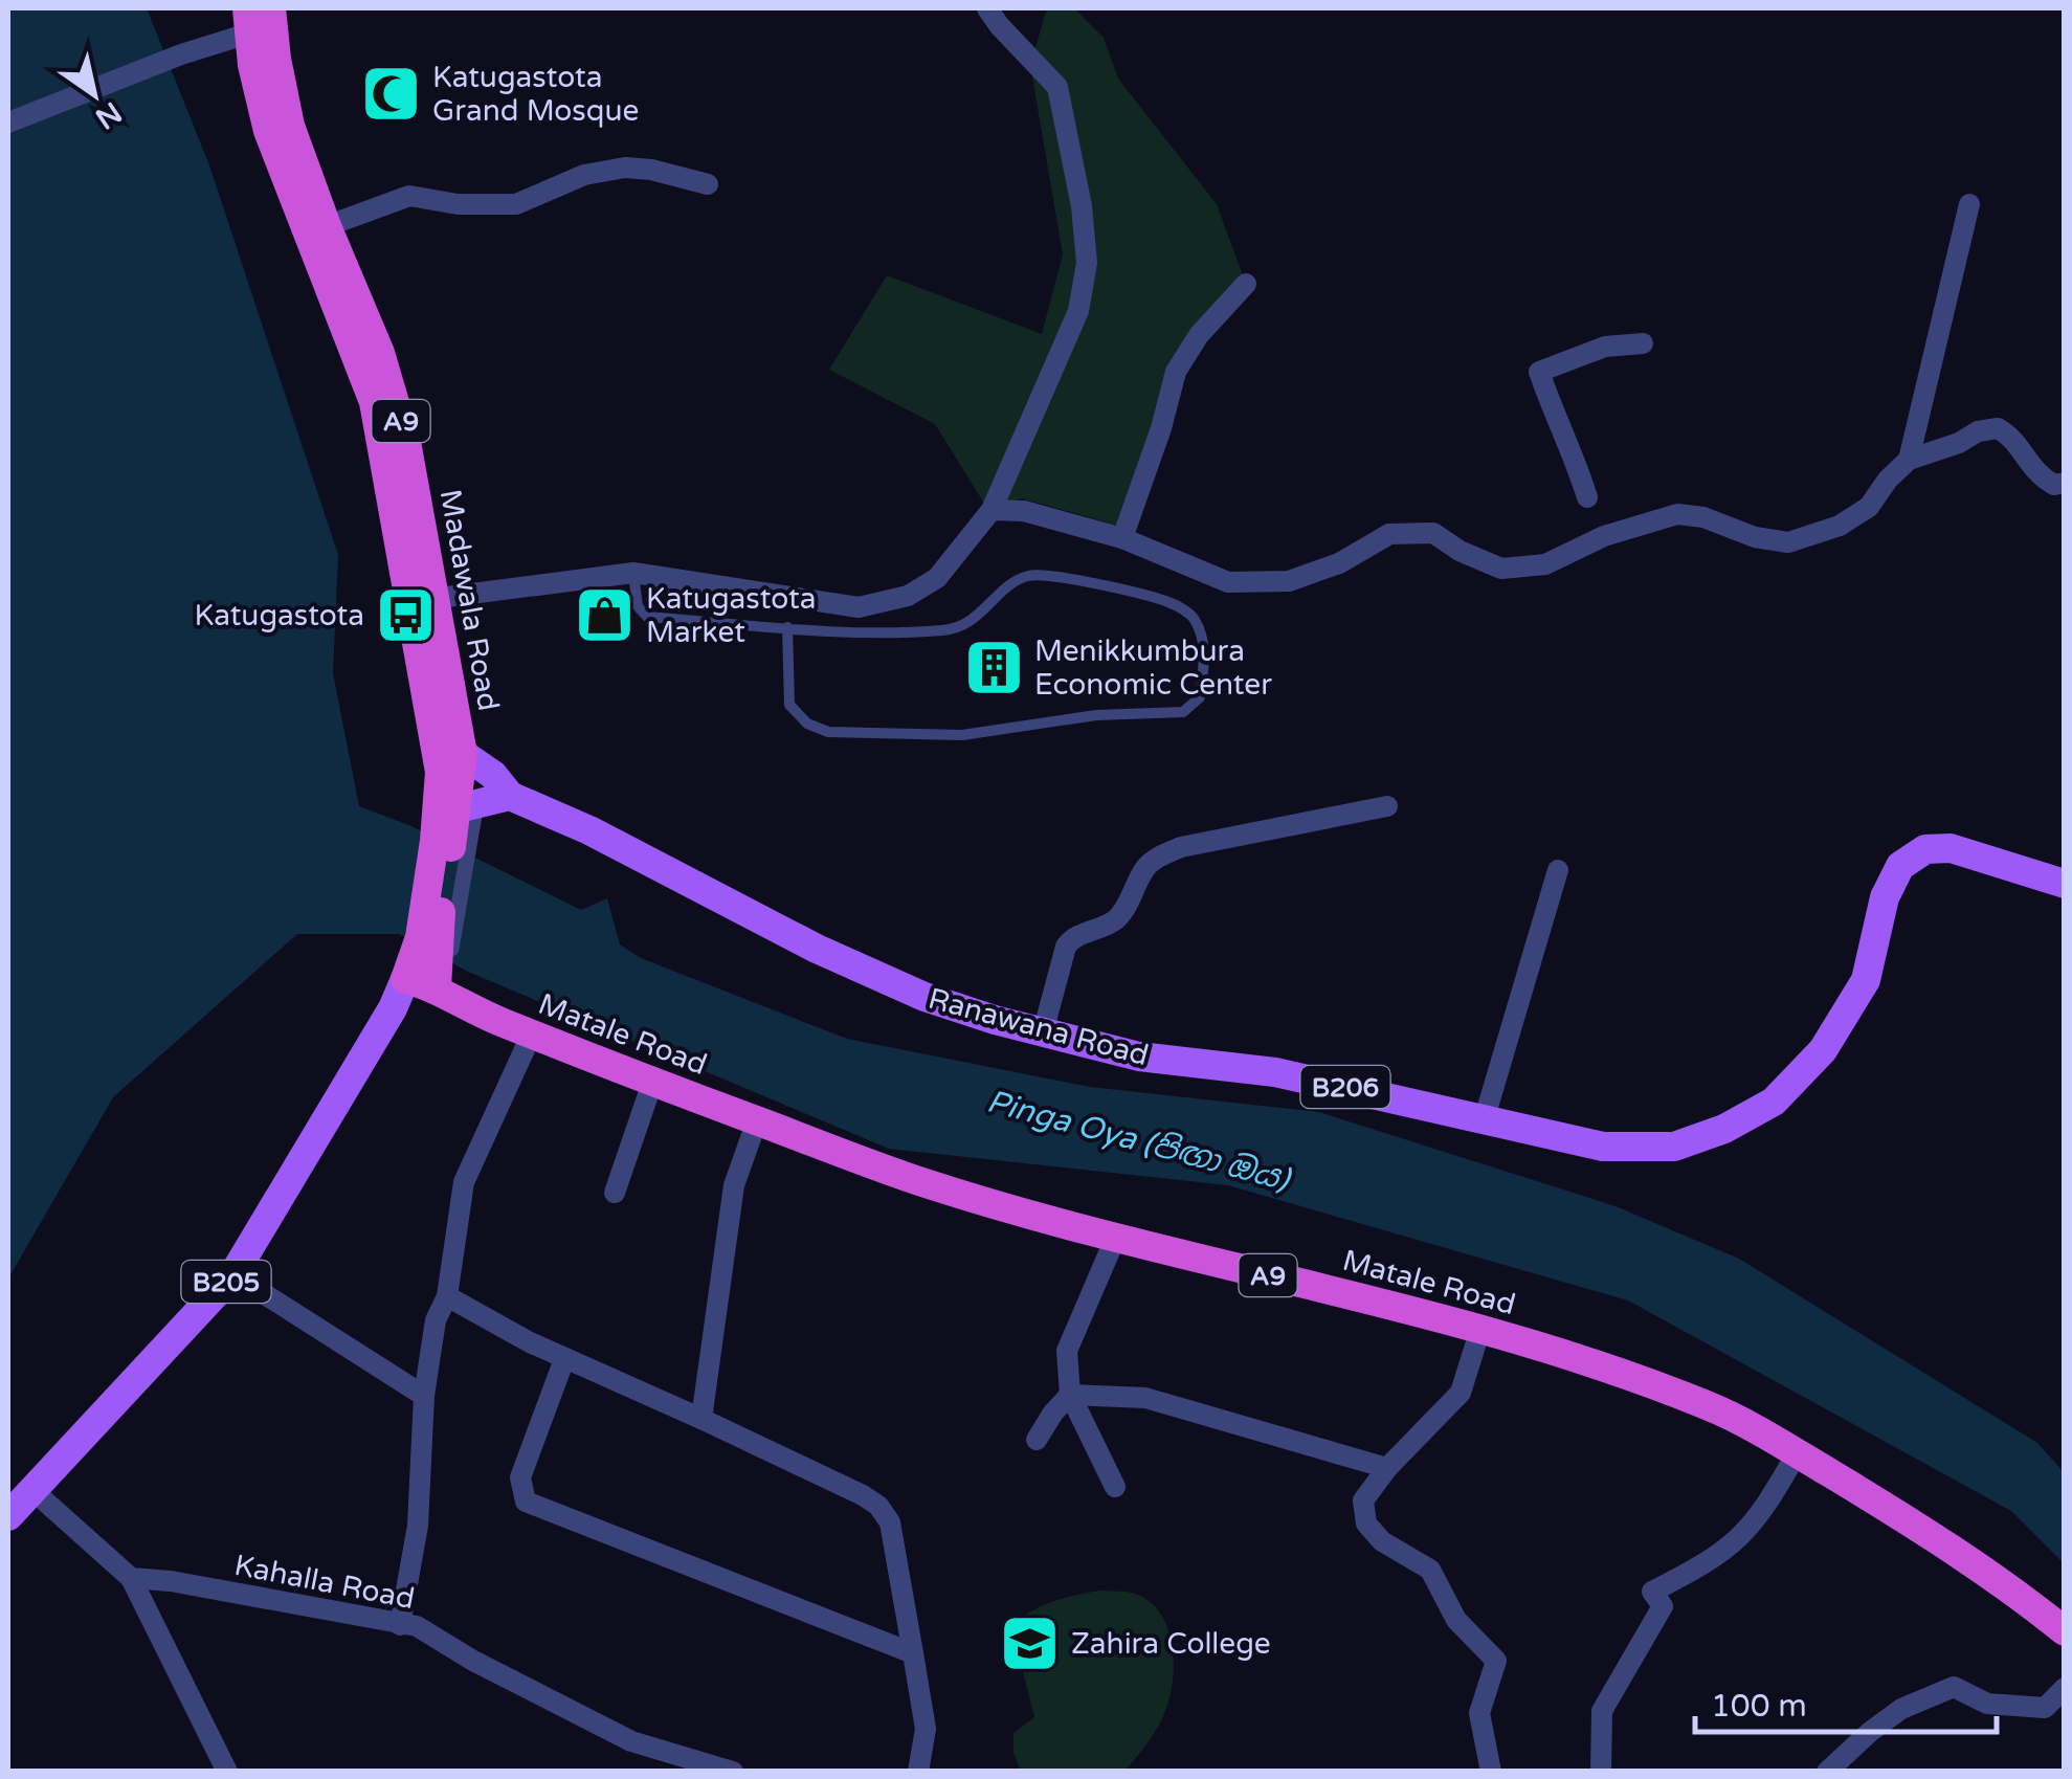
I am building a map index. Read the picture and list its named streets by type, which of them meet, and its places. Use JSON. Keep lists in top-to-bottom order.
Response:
{
  "streets": {
    "highway": ["A9", "Madawala Road", "Matale Road"],
    "main road": ["Ranawana Road", "B206", "B205"],
    "street": ["Kahalla Road"]
  },
  "crossings": [
    ["Madawala Road", "Matale Road"],
    ["Madawala Road", "B206"],
    ["Ranawana Road", "B206"]
  ],
  "water": ["Pinga Oya (පිඟා ඔය)"],
  "places": {
    "mosque": ["Katugastota Grand Mosque"],
    "bus stop": ["Katugastota"],
    "shop": ["Katugastota Market"],
    "building": ["Menikkumbura Economic Center"],
    "school or university": ["Zahira College"]
  },
  "scale_bar": "100 m",
  "north": "bottom right"
}
